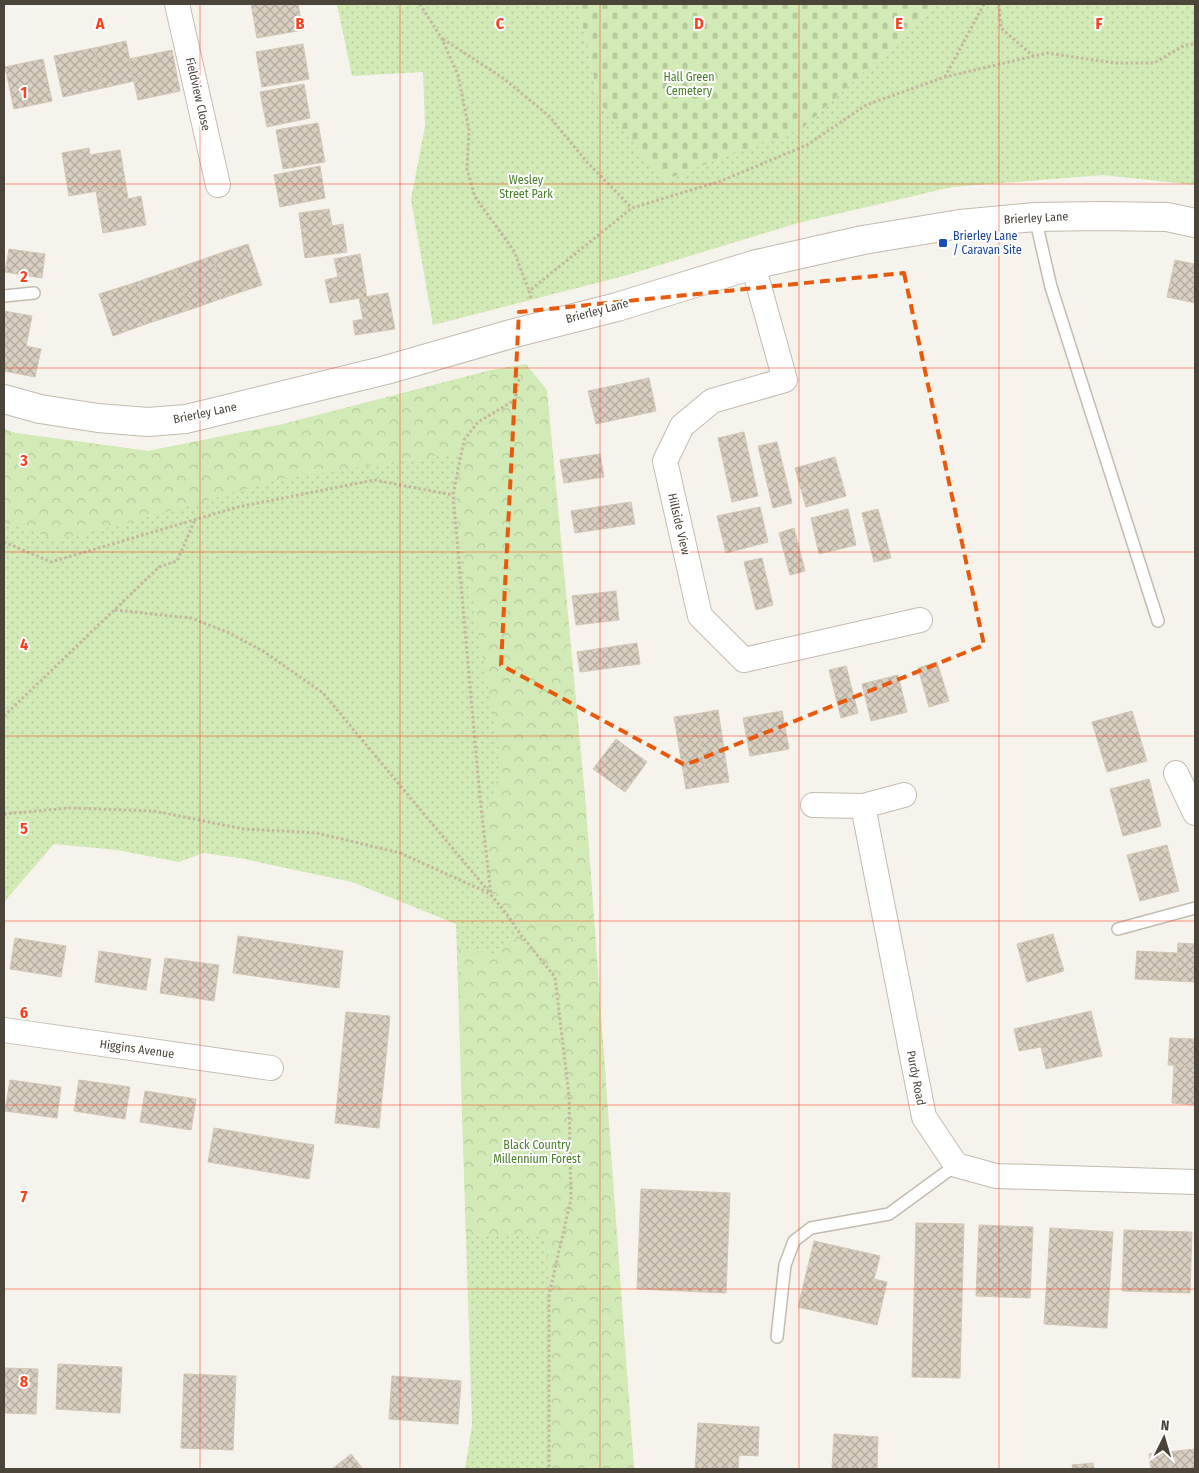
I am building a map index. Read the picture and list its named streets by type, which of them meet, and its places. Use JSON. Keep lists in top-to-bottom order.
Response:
{
  "streets": {
    "street": [
      "Fieldview Close",
      "Brierley Lane",
      "Hillside View",
      "Higgins Avenue",
      "Purdy Road"
    ]
  },
  "crossings": [
    ["Brierley Lane", "Hillside View"]
  ],
  "parks": ["Hall Green Cemetery", "Wesley Street Park", "Black Country Millennium Forest"],
  "places": {
    "transit": ["Brierley Lane / Caravan Site"]
  },
  "north": "top",
  "grid": {
    "columns": [
      "A",
      "B",
      "C",
      "D",
      "E",
      "F"
    ],
    "rows": [
      "1",
      "2",
      "3",
      "4",
      "5",
      "6",
      "7",
      "8"
    ]
  }
}
